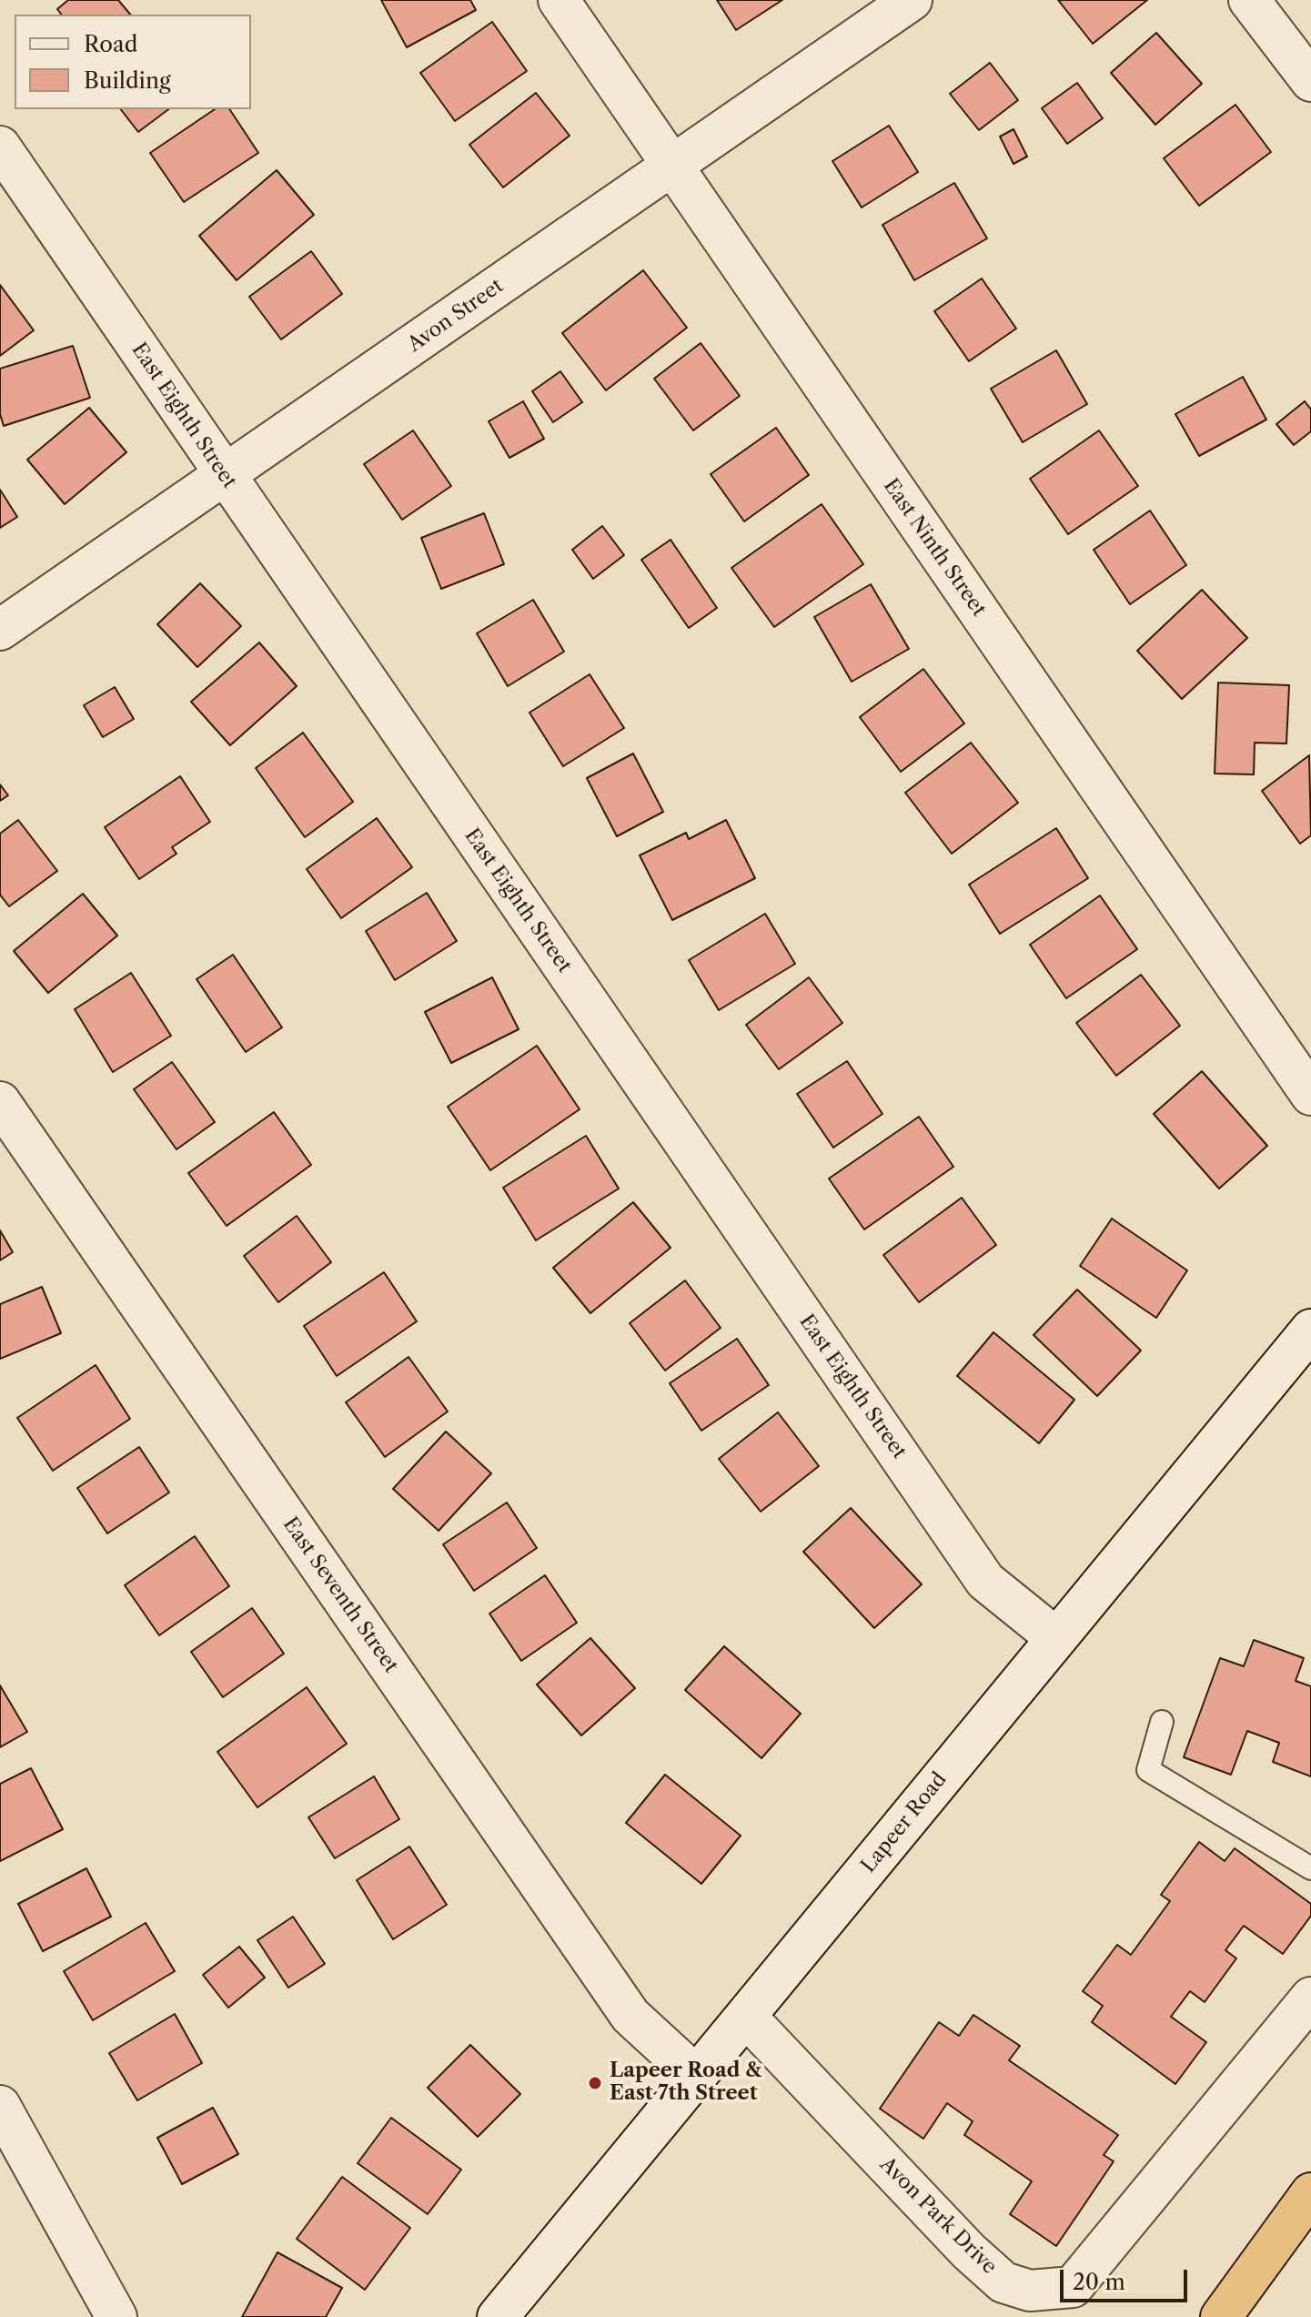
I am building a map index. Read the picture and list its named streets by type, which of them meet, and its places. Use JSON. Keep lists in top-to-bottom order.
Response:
{
  "streets": {
    "street": [
      "Avon Street",
      "East Eighth Street",
      "East Ninth Street",
      "East Seventh Street",
      "Lapeer Road",
      "Avon Park Drive"
    ]
  },
  "crossings": [
    ["Avon Street", "East Eighth Street"],
    ["Avon Street", "East Ninth Street"],
    ["East Eighth Street", "Lapeer Road"],
    ["East Seventh Street", "Lapeer Road"],
    ["Lapeer Road", "Avon Park Drive"]
  ],
  "places": ["Lapeer Road & East 7th Street"],
  "legend": ["Road", "Building"],
  "scale_bar": "20 m"
}
